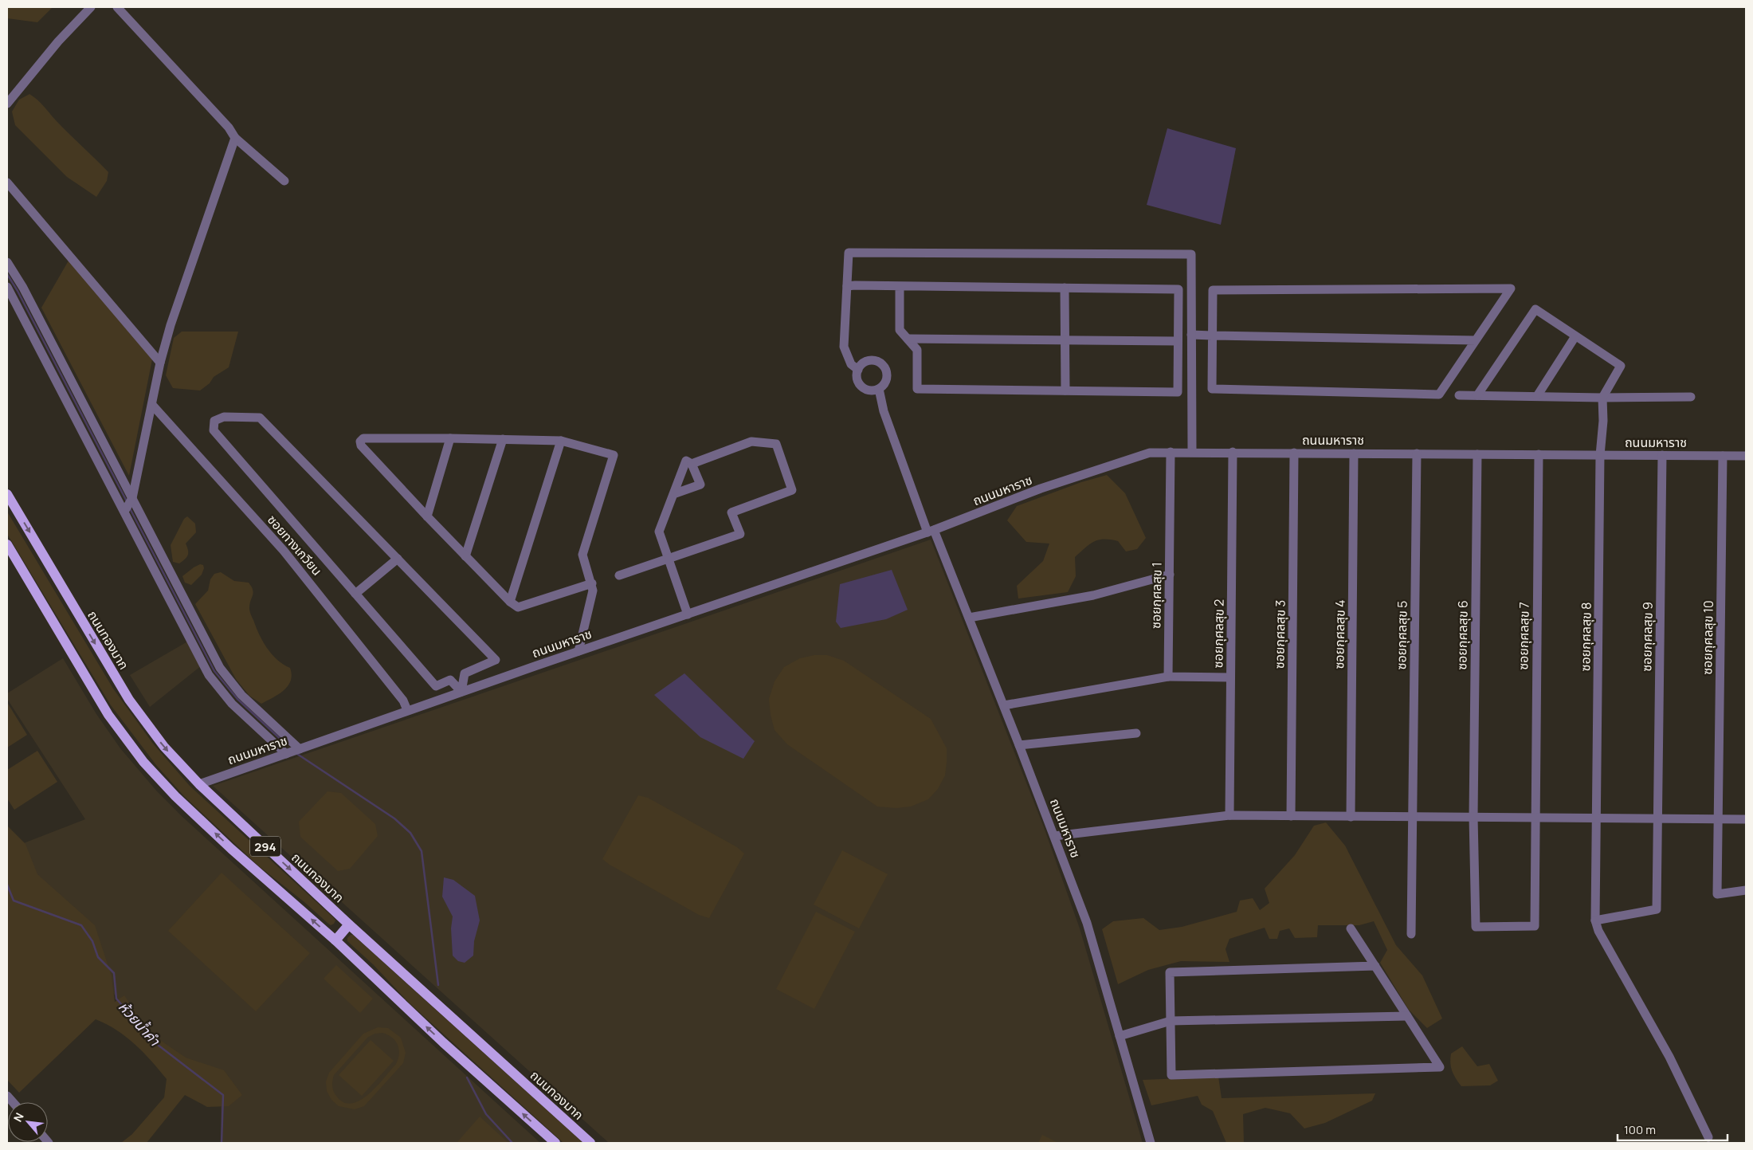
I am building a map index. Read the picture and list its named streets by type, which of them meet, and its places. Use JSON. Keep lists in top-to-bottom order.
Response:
{
  "streets": {
    "main road": ["ถนนทองมาก", "294"],
    "street": [
      "ถนนมหาราช",
      "ซอยทางเกวียน",
      "ซอยกุศลสุข 1",
      "ซอยกุศลสุข 2",
      "ซอยกุศลสุข 3",
      "ซอยกุศลสุข 4",
      "ซอยกุศลสุข 5",
      "ซอยกุศลสุข 6",
      "ซอยกุศลสุข 7",
      "ซอยกุศลสุข 8",
      "ซอยกุศลสุข 9",
      "ซอยกุศลสุข 10"
    ]
  },
  "crossings": [
    ["ถนนมหาราช", "ซอยทางเกวียน"],
    ["ถนนมหาราช", "ซอยกุศลสุข 1"],
    ["ถนนมหาราช", "ซอยกุศลสุข 2"],
    ["ถนนมหาราช", "ซอยกุศลสุข 3"],
    ["ถนนมหาราช", "ซอยกุศลสุข 4"],
    ["ถนนมหาราช", "ซอยกุศลสุข 5"],
    ["ถนนมหาราช", "ซอยกุศลสุข 6"],
    ["ถนนมหาราช", "ซอยกุศลสุข 7"],
    ["ถนนมหาราช", "ซอยกุศลสุข 8"],
    ["ถนนมหาราช", "ซอยกุศลสุข 9"],
    ["ถนนมหาราช", "ซอยกุศลสุข 10"],
    ["ถนนมหาราช", "ถนนทองมาก"],
    ["ซอยกุศลสุข 6", "ซอยกุศลสุข 7"],
    ["ซอยกุศลสุข 8", "ซอยกุศลสุข 9"]
  ],
  "water": ["ห้วยน้ำคำ"],
  "scale_bar": "100 m",
  "north": "top left"
}
